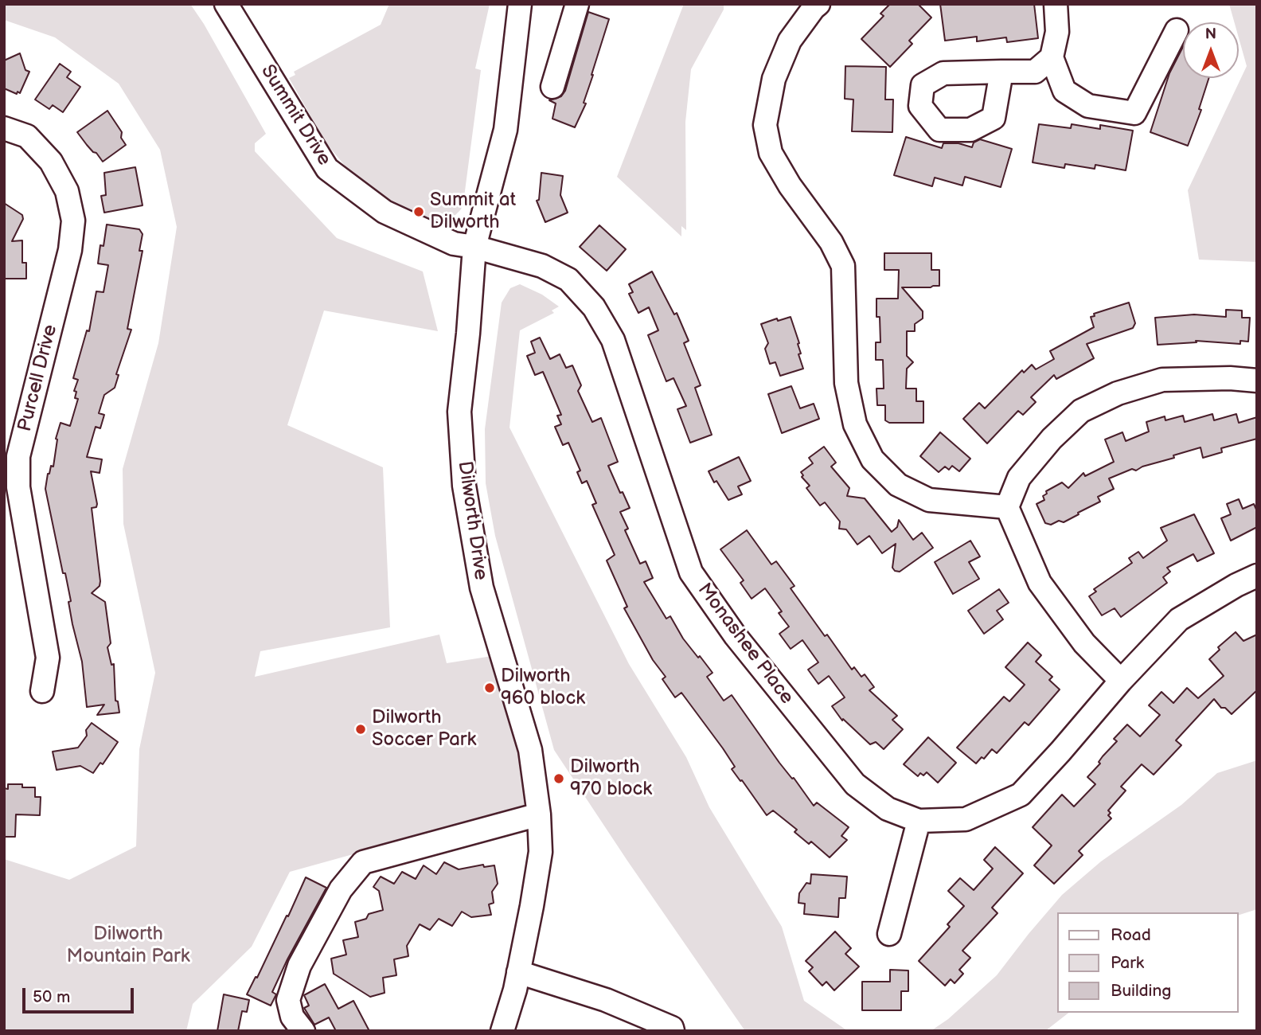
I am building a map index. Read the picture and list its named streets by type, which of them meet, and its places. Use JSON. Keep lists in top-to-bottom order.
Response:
{
  "streets": {
    "street": [
      "Summit Drive",
      "Purcell Drive",
      "Dilworth Drive",
      "Monashee Place"
    ]
  },
  "crossings": [
    ["Summit Drive", "Dilworth Drive"],
    ["Summit Drive", "Monashee Place"],
    ["Dilworth Drive", "Monashee Place"]
  ],
  "parks": ["Dilworth Mountain Park"],
  "places": [
    "Summit at Dilworth",
    "Dilworth 960 block",
    "Dilworth Soccer Park",
    "Dilworth 970 block"
  ],
  "legend": ["Road", "Park", "Building"],
  "scale_bar": "50 m",
  "north": "top"
}
